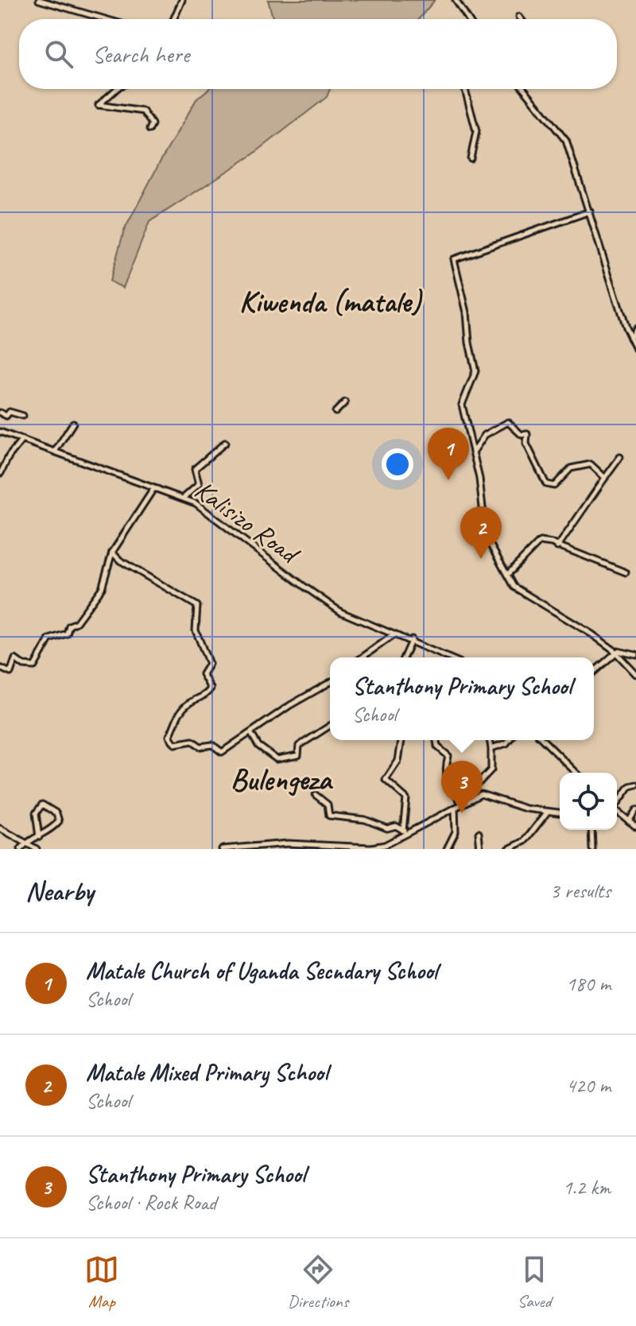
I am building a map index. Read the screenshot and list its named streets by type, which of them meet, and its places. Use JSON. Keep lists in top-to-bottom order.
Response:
{
  "streets": {
    "street": ["Kalisizo Road"]
  },
  "districts": ["Kiwenda (matale)", "Bulengeza"],
  "page": {
    "search": "Search here",
    "pins": ["1", "2", "3"],
    "popup": ["Stanthony Primary School", "School"],
    "heading": ["Nearby", "3 results"],
    "list": [
      {
        "mark": "1",
        "name": "Matale Church of Uganda Secndary School",
        "note": "School",
        "value": "180 m"
      },
      {
        "mark": "2",
        "name": "Matale Mixed Primary School",
        "note": "School",
        "value": "420 m"
      },
      {
        "mark": "3",
        "name": "Stanthony Primary School",
        "note": "School · Rock Road",
        "value": "1.2 km"
      }
    ],
    "nav": ["Map", "Directions", "Saved"]
  }
}
